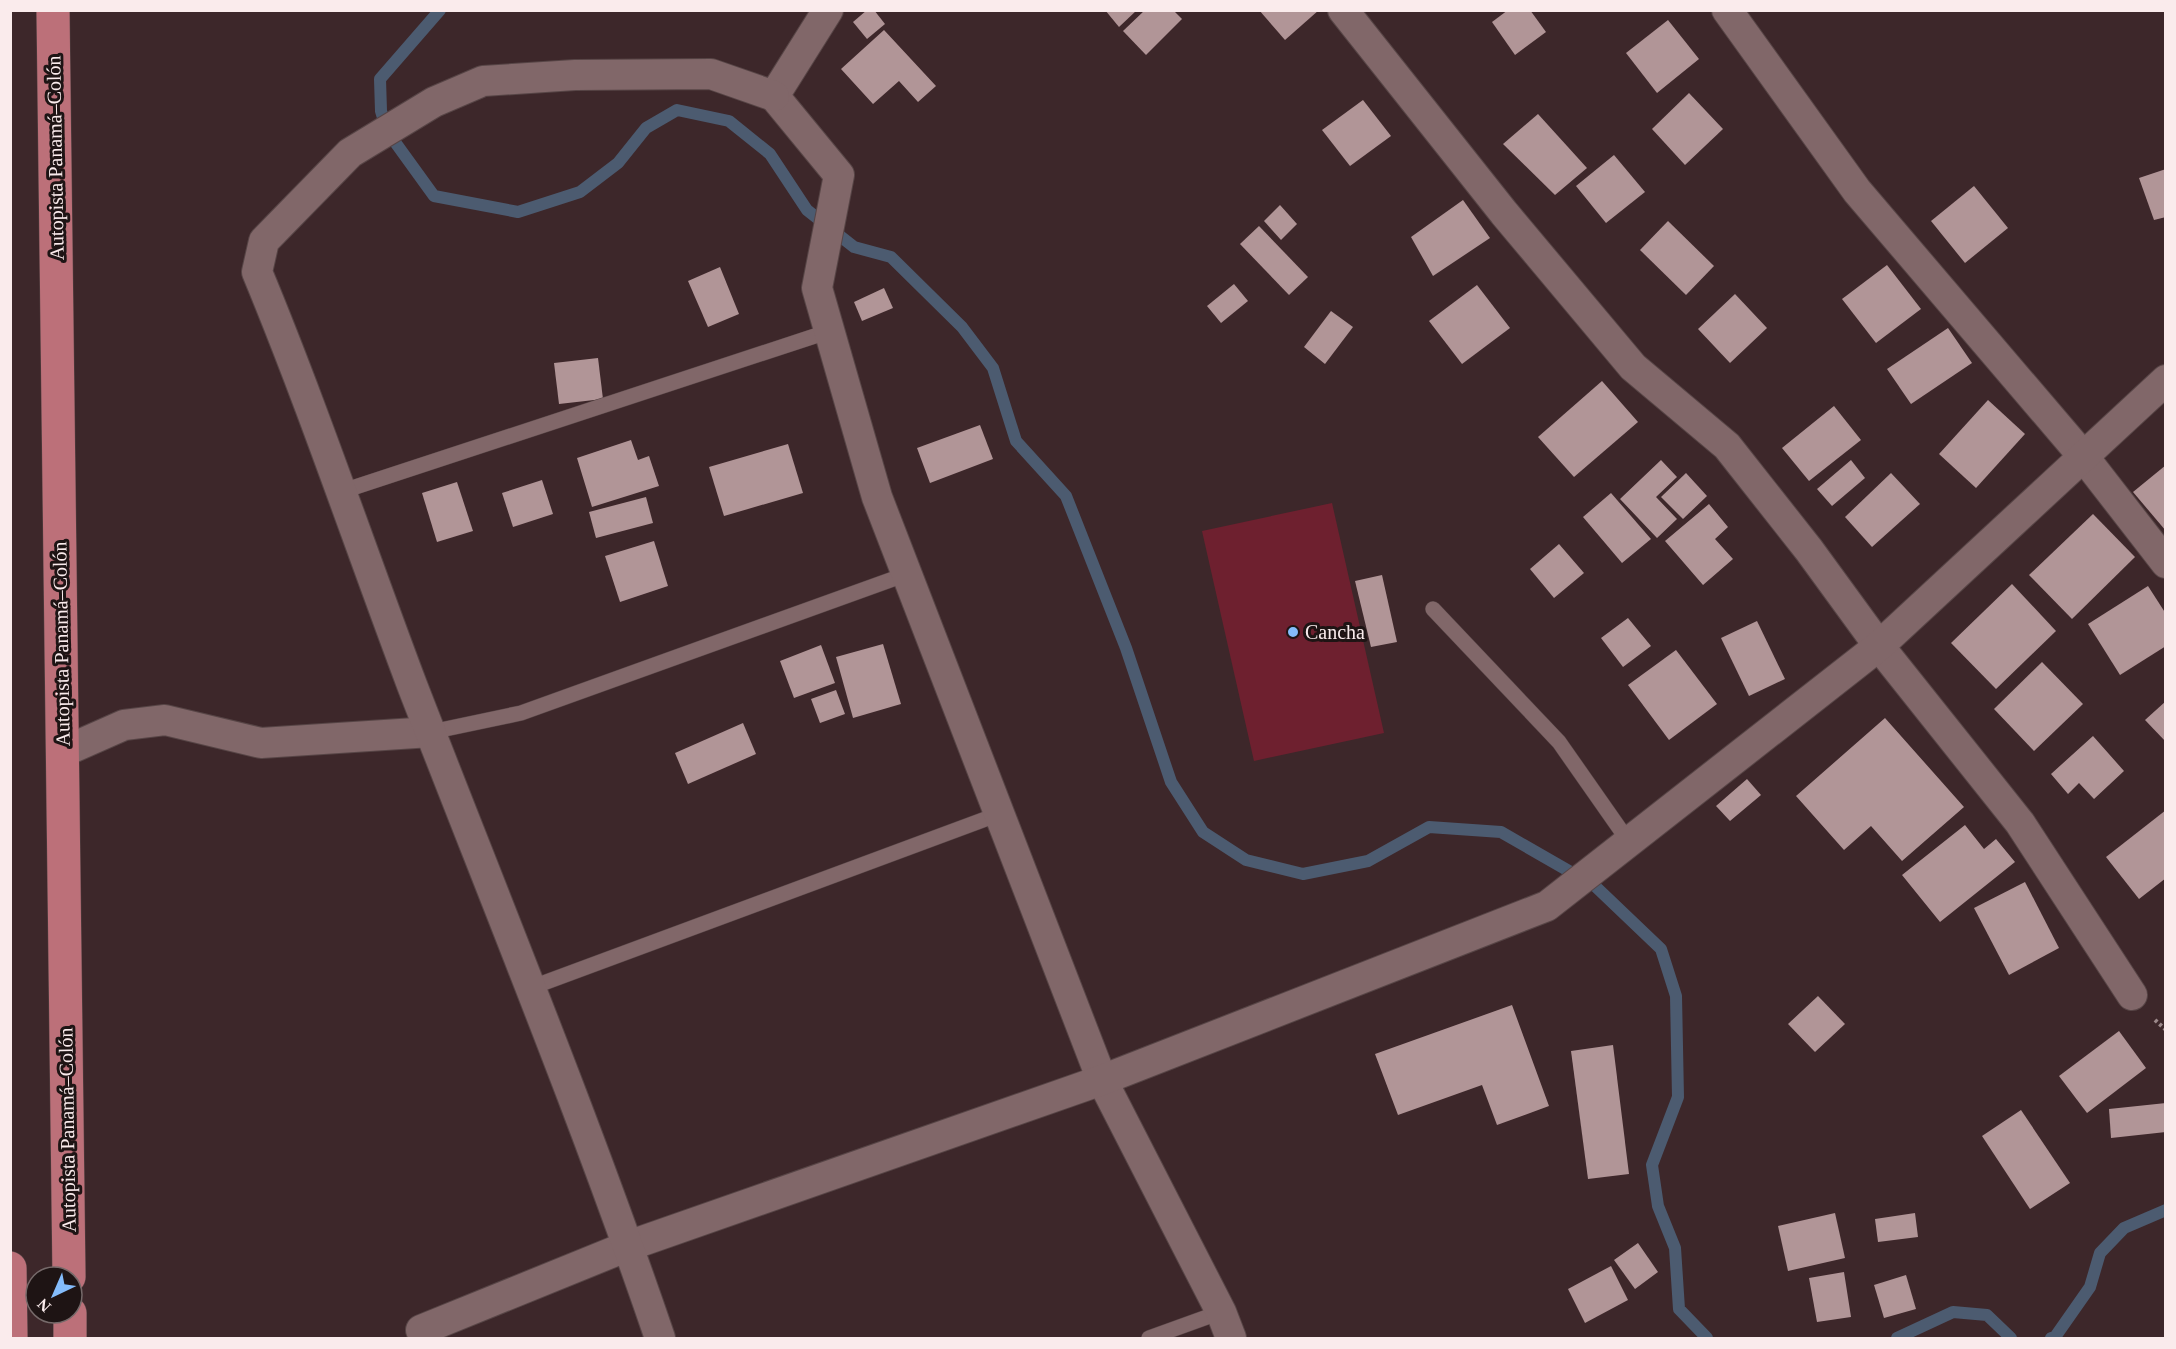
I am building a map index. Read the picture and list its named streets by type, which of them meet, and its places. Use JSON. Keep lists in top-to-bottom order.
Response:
{
  "streets": {
    "highway": ["Autopista Panamá–Colón"]
  },
  "places": ["Cancha"],
  "north": "bottom left"
}
